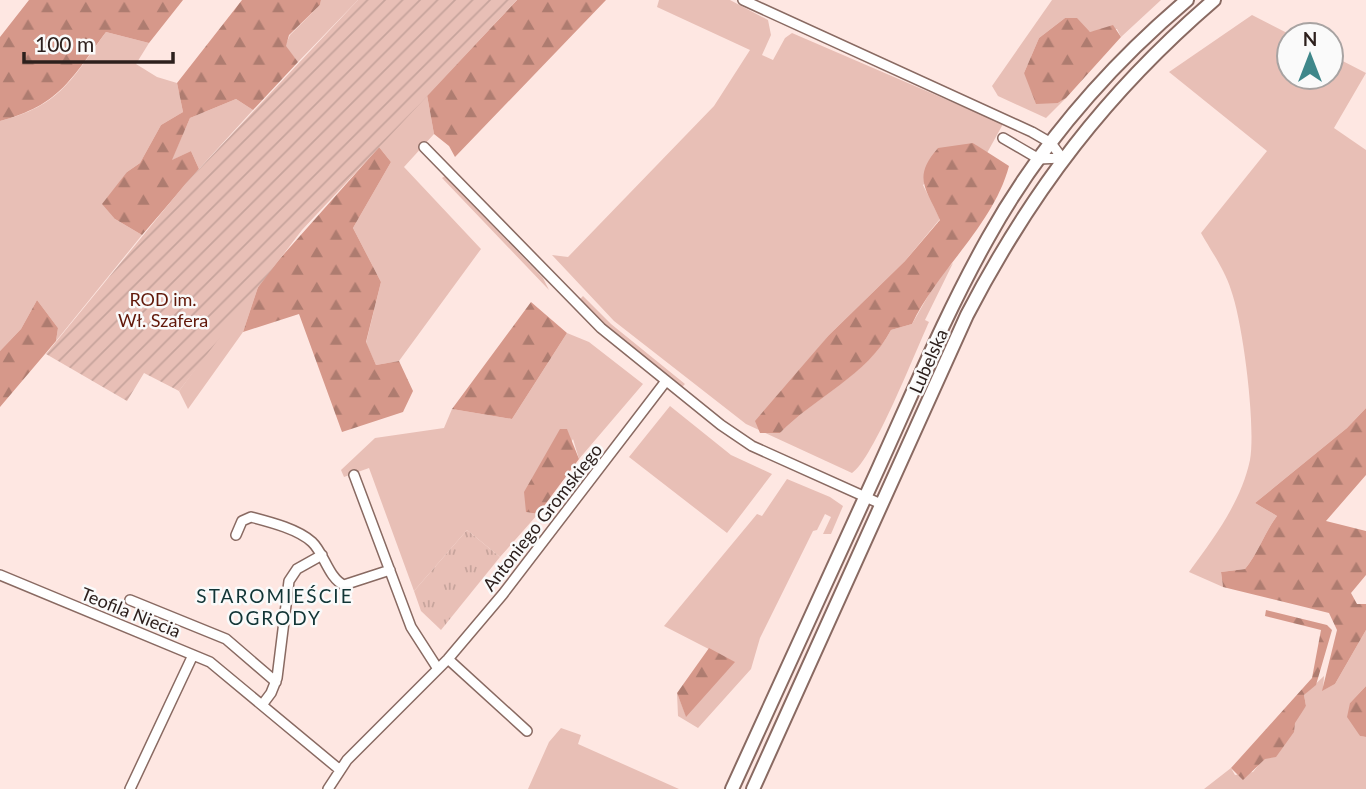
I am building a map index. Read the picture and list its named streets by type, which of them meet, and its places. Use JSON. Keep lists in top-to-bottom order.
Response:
{
  "streets": {
    "main road": ["Lubelska"],
    "street": ["Antoniego Gromskiego", "Teofila Niecia"]
  },
  "crossings": [
    ["Antoniego Gromskiego", "Teofila Niecia"]
  ],
  "districts": ["STAROMIEŚCIE OGRODY"],
  "parks": ["ROD im. Wł. Szafera"],
  "scale_bar": "100 m",
  "north": "top"
}
